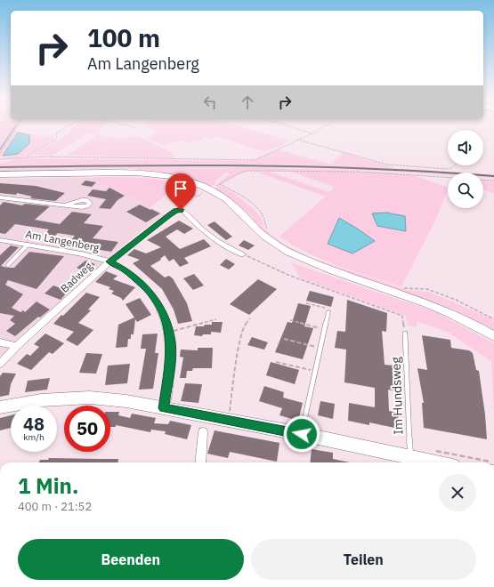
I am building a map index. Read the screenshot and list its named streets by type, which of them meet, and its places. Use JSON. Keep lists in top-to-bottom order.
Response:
{
  "streets": {
    "street": ["Am Langenberg", "Badweg"],
    "lane": ["Im Hundsweg"]
  },
  "crossings": [
    ["Am Langenberg", "Badweg"]
  ],
  "page": {
    "turn": ["100 m", "Am Langenberg"],
    "speed": "48 km/h",
    "limit": "50",
    "heading": ["1 Min.", "400 m · 21:52"],
    "buttons": ["Beenden", "Teilen"]
  }
}
